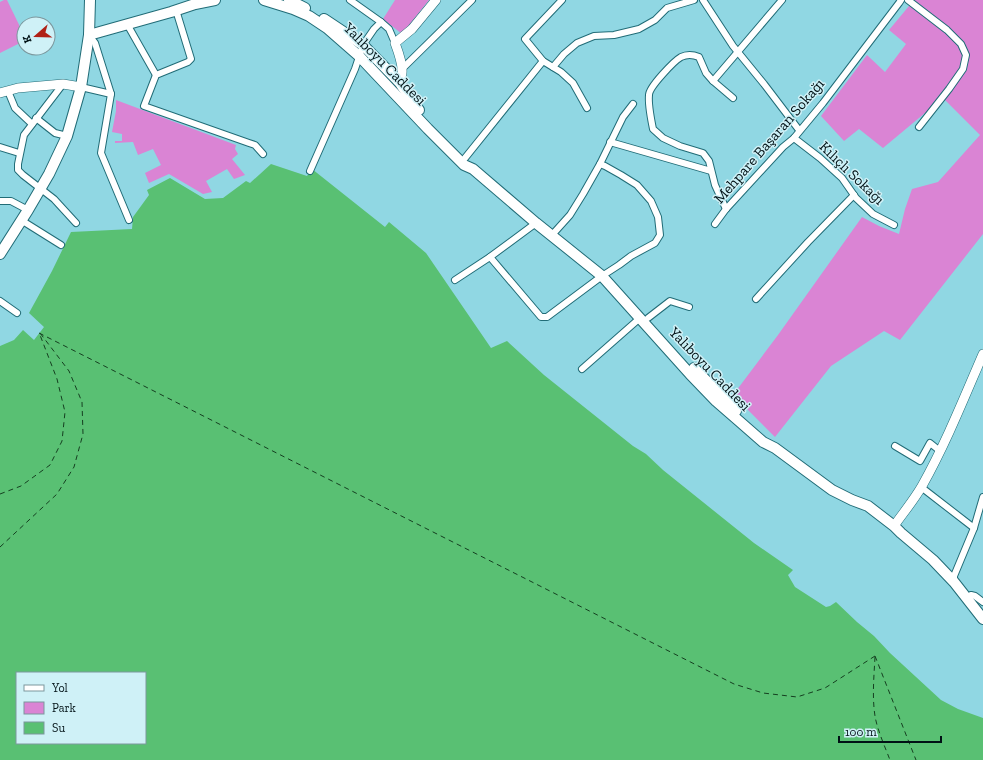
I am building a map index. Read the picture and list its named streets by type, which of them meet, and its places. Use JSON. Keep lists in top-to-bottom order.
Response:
{
  "streets": {
    "main road": ["Yalıboyu Caddesi"],
    "street": ["Mehpare Başaran Sokağı", "Kılıçlı Sokağı"]
  },
  "crossings": [
    ["Mehpare Başaran Sokağı", "Kılıçlı Sokağı"]
  ],
  "legend": ["Yol", "Park", "Su"],
  "scale_bar": "100 m",
  "north": "left"
}
